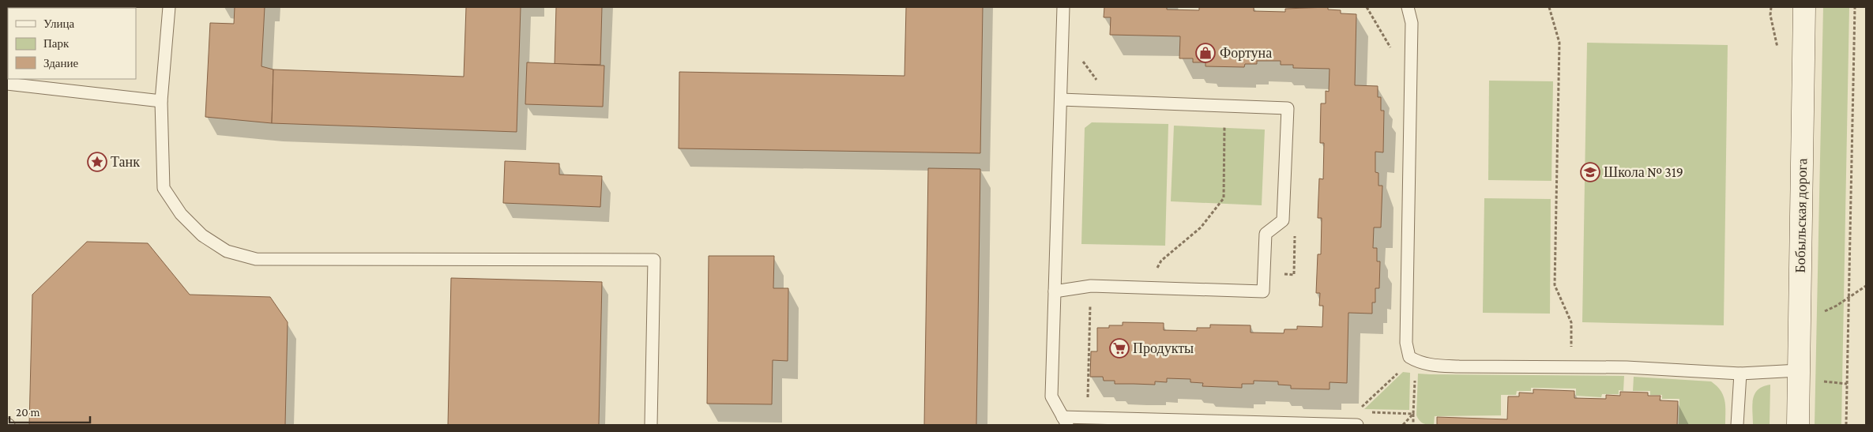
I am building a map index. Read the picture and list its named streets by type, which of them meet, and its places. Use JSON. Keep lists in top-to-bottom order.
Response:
{
  "streets": {
    "street": ["Бобыльская дорога"]
  },
  "places": {
    "shop": ["Фортуна"],
    "place": ["Танк"],
    "school or university": ["Школа № 319"],
    "supermarket": ["Продукты"]
  },
  "legend": ["Улица", "Парк", "Здание"],
  "scale_bar": "20 m"
}
